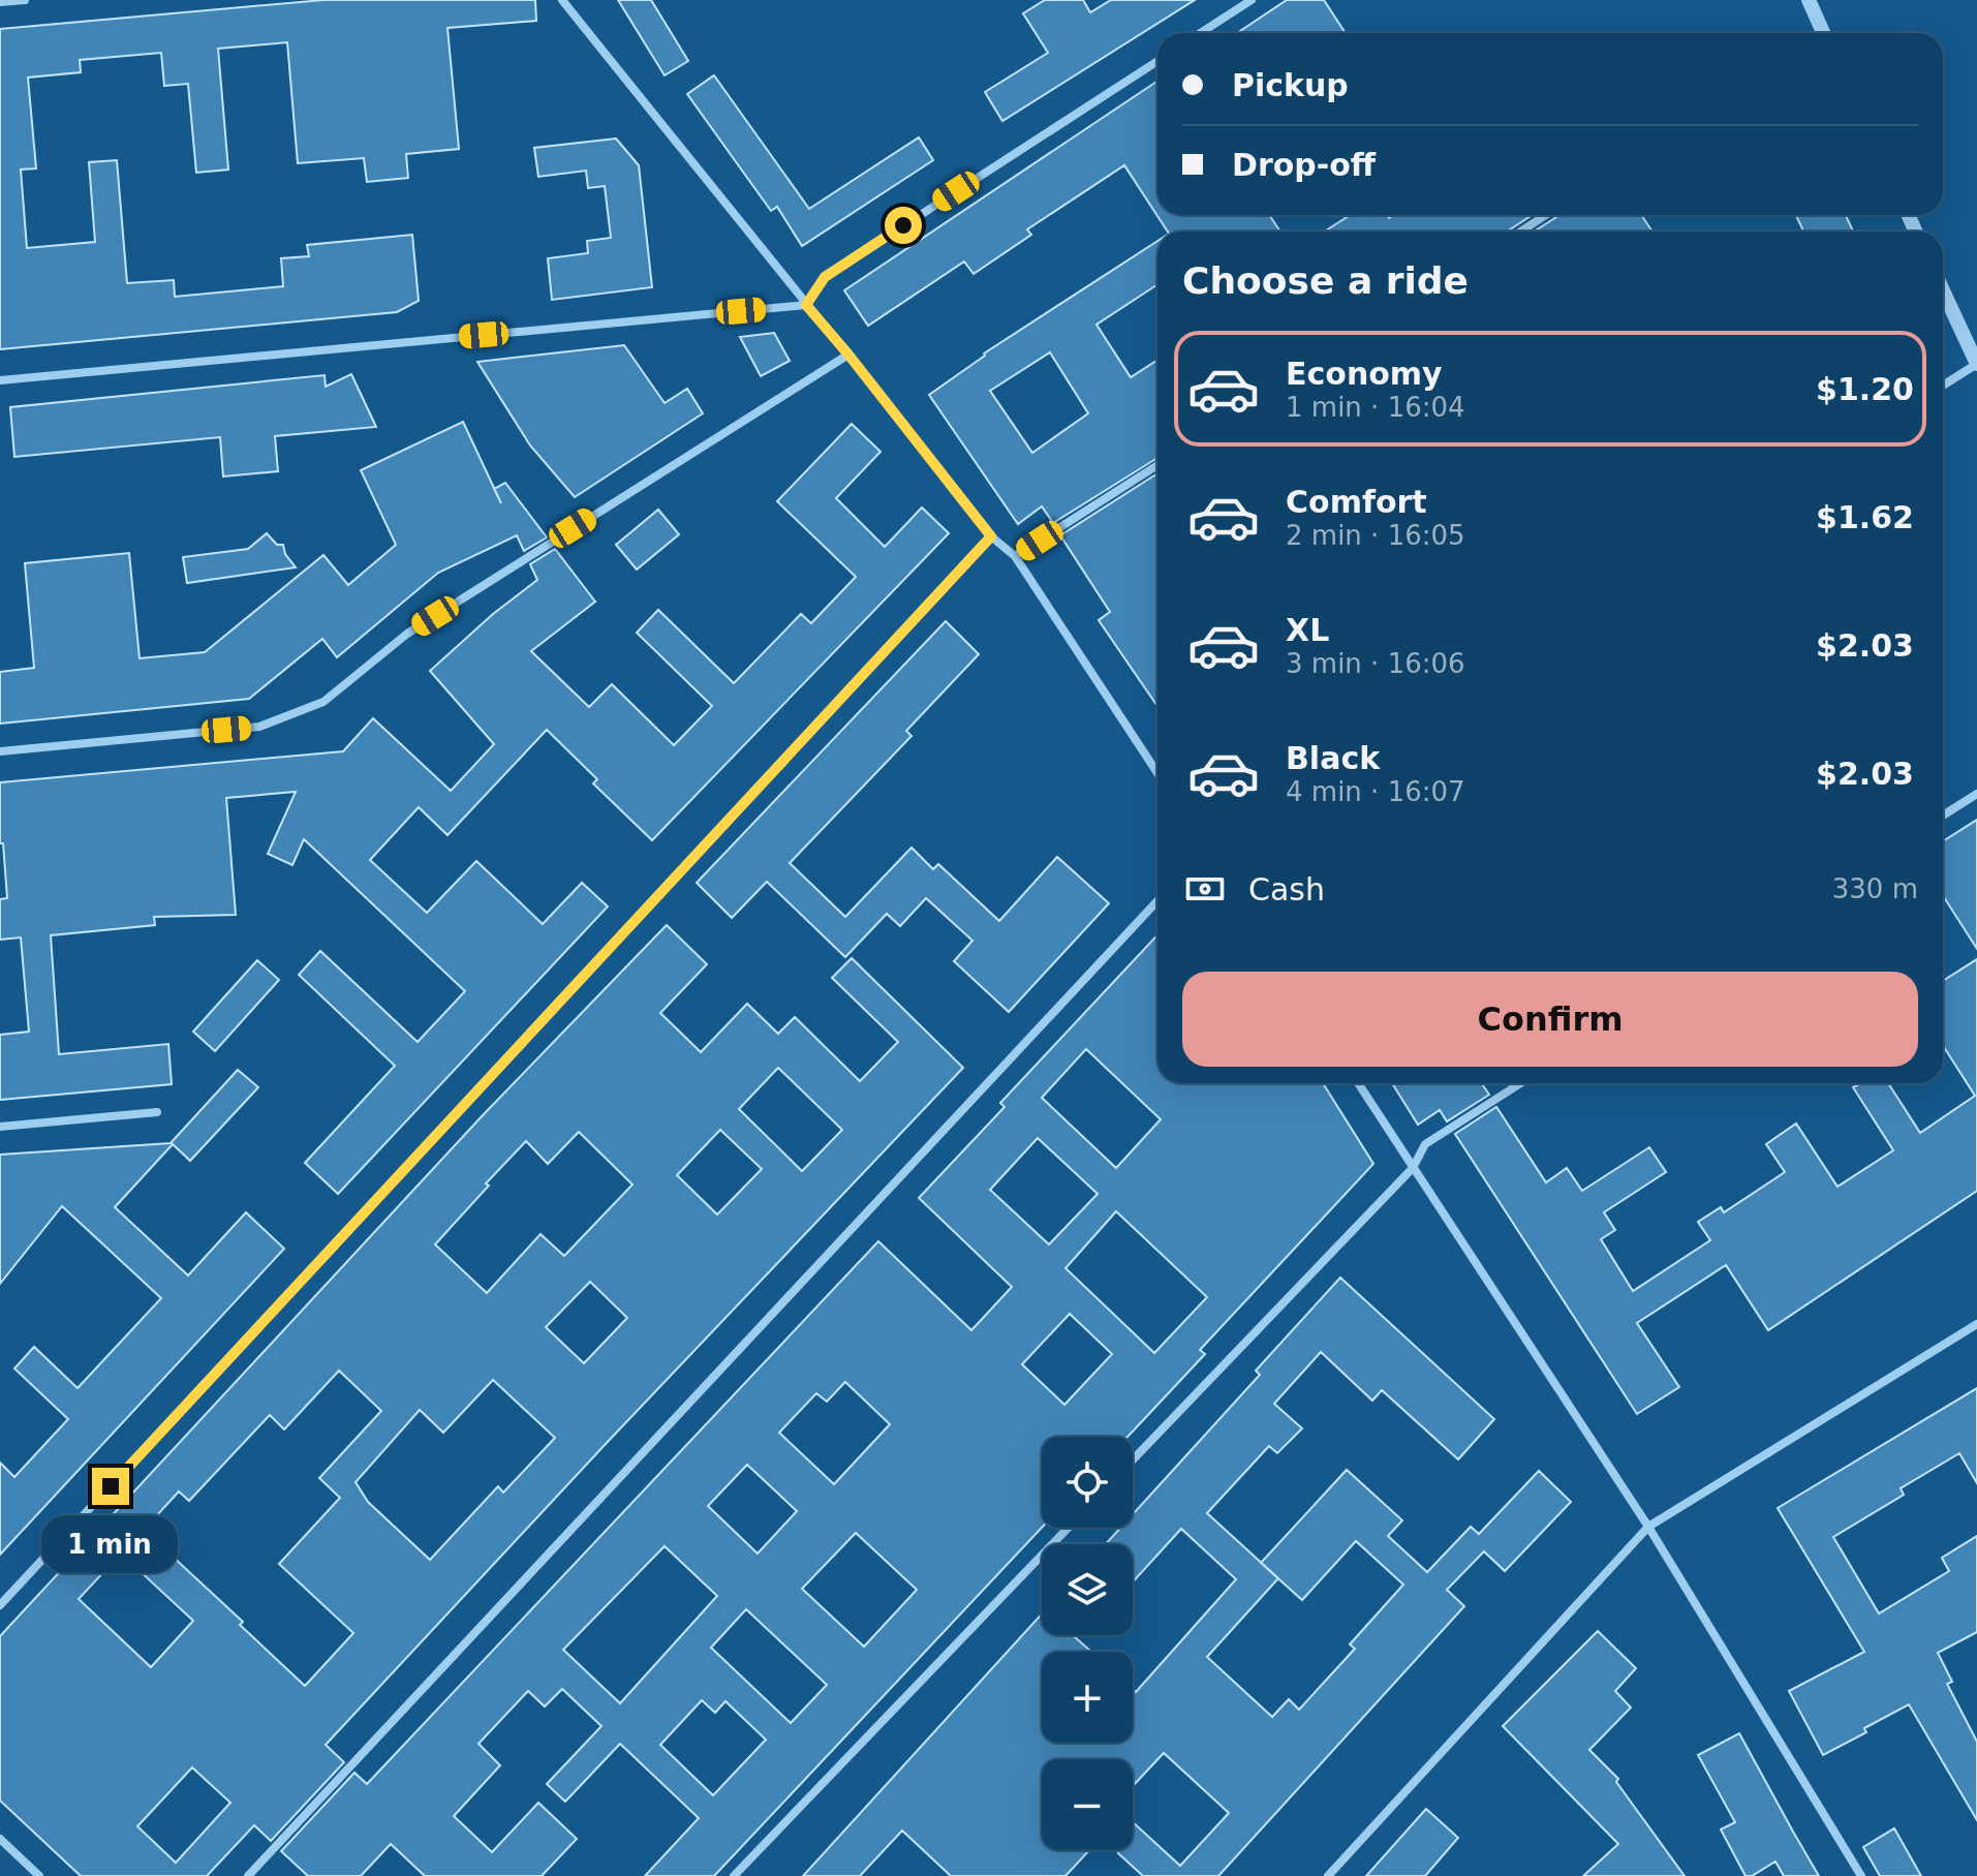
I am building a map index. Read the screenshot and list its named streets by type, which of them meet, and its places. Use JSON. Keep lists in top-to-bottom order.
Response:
{
  "page": {
    "banner": ["Pickup", "Drop-off"],
    "heading": "Choose a ride",
    "list": [
      {
        "name": "Economy",
        "note": "1 min · 16:04",
        "value": "$1.20"
      },
      {
        "name": "Comfort",
        "note": "2 min · 16:05",
        "value": "$1.62"
      },
      {
        "name": "XL",
        "note": "3 min · 16:06",
        "value": "$2.03"
      },
      {
        "name": "Black",
        "note": "4 min · 16:07",
        "value": "$2.03"
      }
    ],
    "pay": ["Cash", "330 m"],
    "buttons": "Confirm",
    "map_buttons": ["+", "−"],
    "bubble": "1 min"
  }
}
